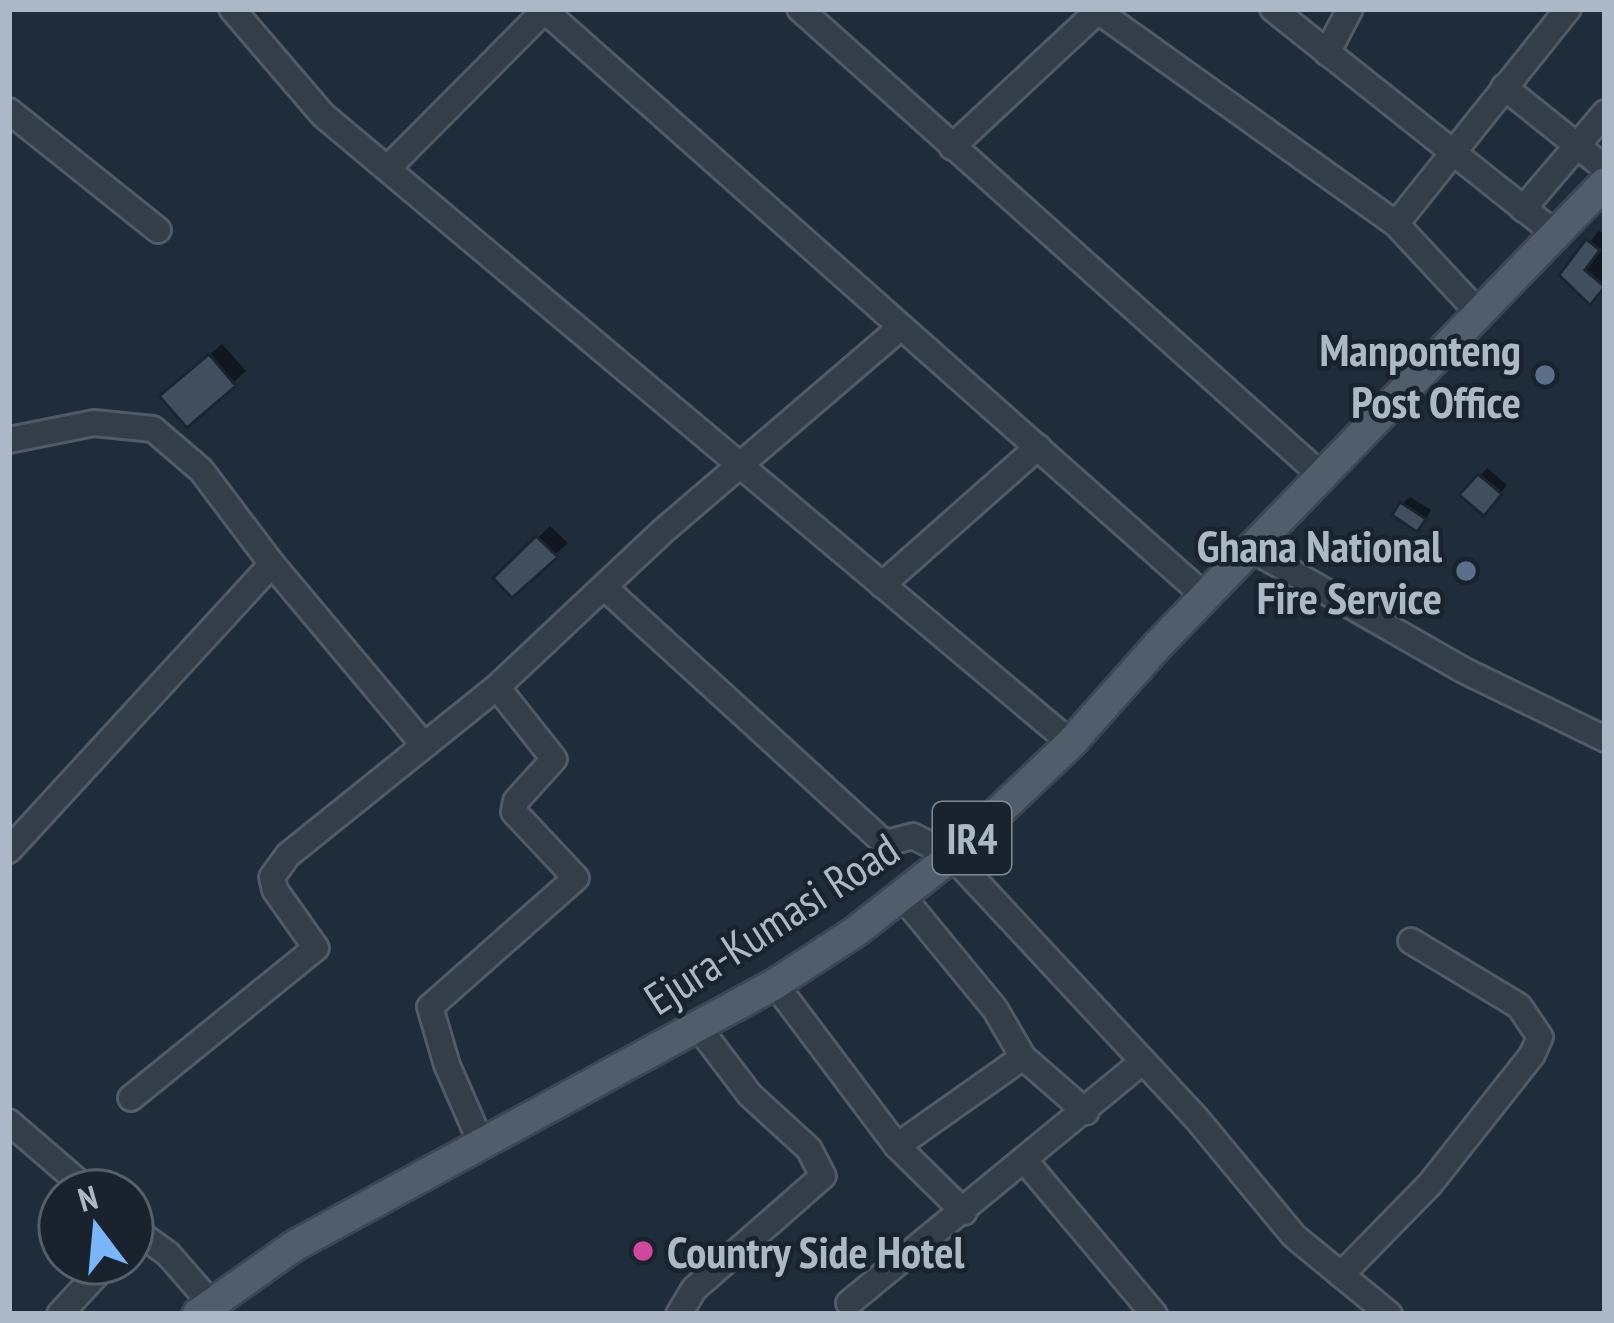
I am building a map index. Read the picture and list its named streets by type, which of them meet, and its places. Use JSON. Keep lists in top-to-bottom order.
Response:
{
  "streets": {
    "main road": ["IR4", "Ejura-Kumasi Road"]
  },
  "places": ["Manponteng Post Office", "Ghana National Fire Service", "Country Side Hotel"],
  "north": "top"
}
